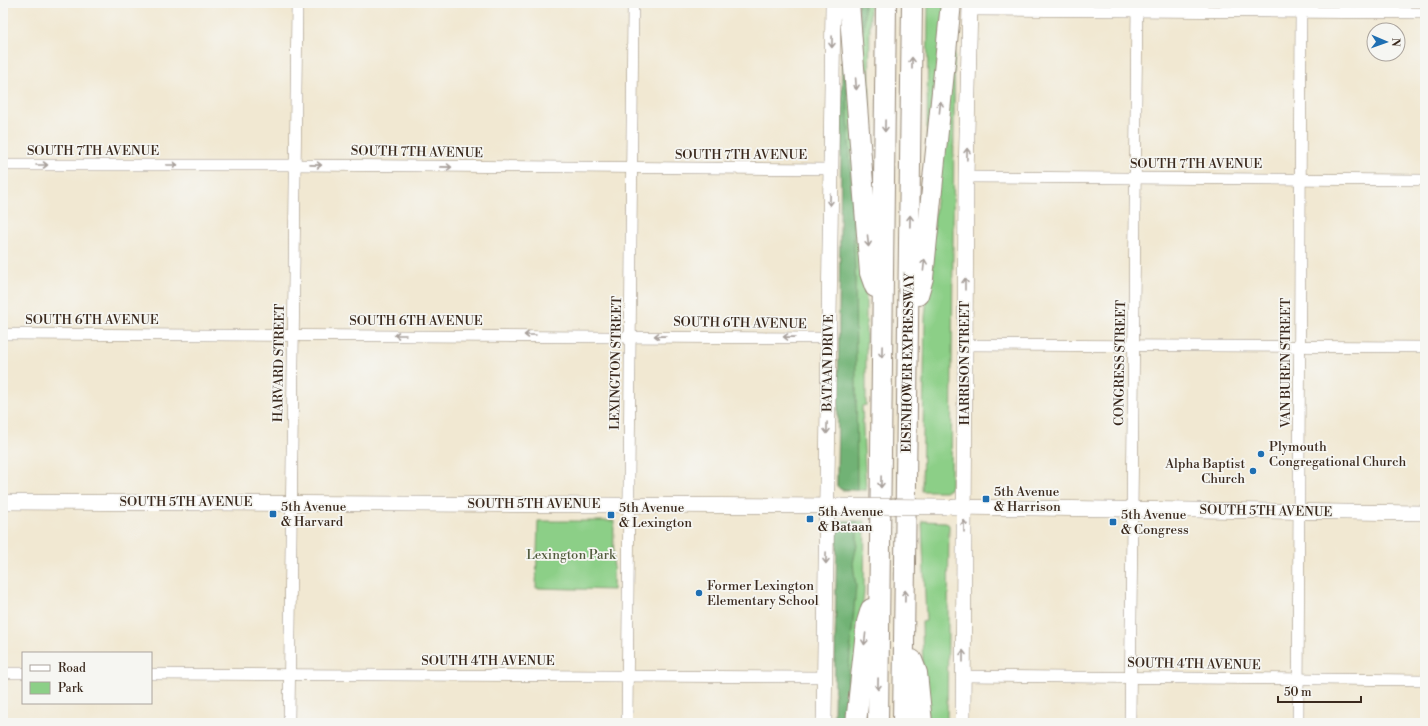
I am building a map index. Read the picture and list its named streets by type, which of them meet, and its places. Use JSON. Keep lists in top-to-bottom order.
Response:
{
  "streets": {
    "highway": ["EISENHOWER EXPRESSWAY"],
    "street": [
      "SOUTH 7TH AVENUE",
      "SOUTH 6TH AVENUE",
      "HARVARD STREET",
      "LEXINGTON STREET",
      "BATAAN DRIVE",
      "HARRISON STREET",
      "CONGRESS STREET",
      "VAN BUREN STREET",
      "SOUTH 5TH AVENUE",
      "SOUTH 4TH AVENUE"
    ]
  },
  "crossings": [
    ["SOUTH 7TH AVENUE", "HARVARD STREET"],
    ["SOUTH 7TH AVENUE", "LEXINGTON STREET"],
    ["SOUTH 7TH AVENUE", "BATAAN DRIVE"],
    ["SOUTH 7TH AVENUE", "HARRISON STREET"],
    ["SOUTH 7TH AVENUE", "CONGRESS STREET"],
    ["SOUTH 7TH AVENUE", "VAN BUREN STREET"],
    ["SOUTH 6TH AVENUE", "HARVARD STREET"],
    ["SOUTH 6TH AVENUE", "LEXINGTON STREET"],
    ["SOUTH 6TH AVENUE", "BATAAN DRIVE"],
    ["HARVARD STREET", "SOUTH 5TH AVENUE"],
    ["HARVARD STREET", "SOUTH 4TH AVENUE"],
    ["LEXINGTON STREET", "SOUTH 5TH AVENUE"],
    ["LEXINGTON STREET", "SOUTH 4TH AVENUE"],
    ["BATAAN DRIVE", "SOUTH 5TH AVENUE"],
    ["BATAAN DRIVE", "SOUTH 4TH AVENUE"],
    ["HARRISON STREET", "SOUTH 5TH AVENUE"],
    ["HARRISON STREET", "SOUTH 4TH AVENUE"],
    ["CONGRESS STREET", "SOUTH 5TH AVENUE"],
    ["CONGRESS STREET", "SOUTH 4TH AVENUE"],
    ["VAN BUREN STREET", "SOUTH 5TH AVENUE"],
    ["VAN BUREN STREET", "SOUTH 4TH AVENUE"]
  ],
  "one_way": [
    "SOUTH 7TH AVENUE",
    "SOUTH 6TH AVENUE",
    "BATAAN DRIVE",
    "HARRISON STREET"
  ],
  "parks": ["Lexington Park"],
  "places": {
    "other": ["Plymouth Congregational Church", "Alpha Baptist Church", "Former Lexington Elementary School"],
    "transit": [
      "5th Avenue & Harrison",
      "5th Avenue & Harvard",
      "5th Avenue & Lexington",
      "5th Avenue & Bataan",
      "5th Avenue & Congress"
    ]
  },
  "legend": ["Road", "Park"],
  "scale_bar": "50 m",
  "north": "right"
}
